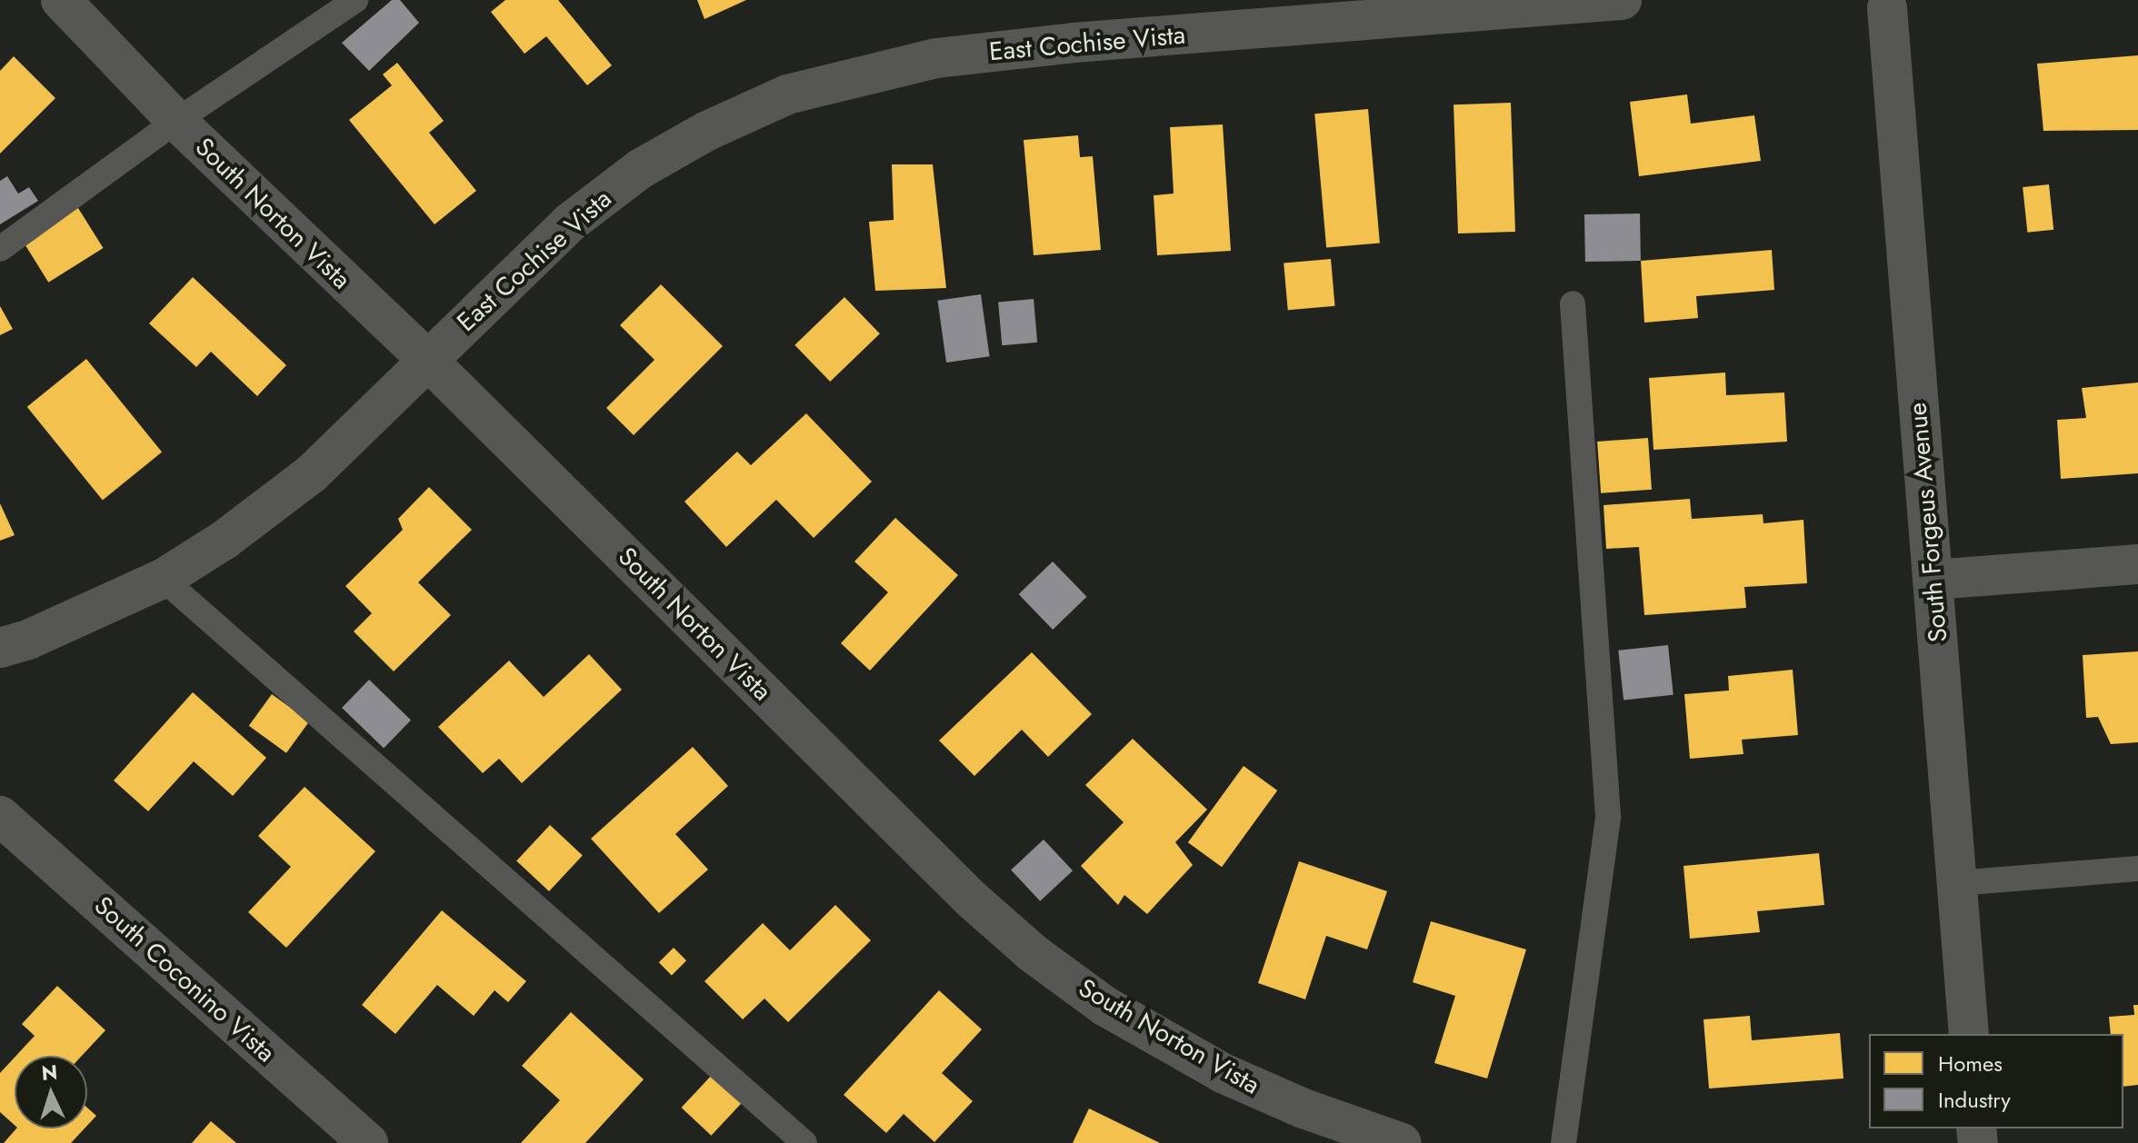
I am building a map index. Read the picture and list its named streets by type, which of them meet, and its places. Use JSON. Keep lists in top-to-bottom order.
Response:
{
  "streets": {
    "street": [
      "East Cochise Vista",
      "South Norton Vista",
      "South Forgeus Avenue",
      "South Coconino Vista"
    ]
  },
  "crossings": [
    ["East Cochise Vista", "South Norton Vista"]
  ],
  "legend": ["Homes", "Industry"],
  "north": "top"
}
